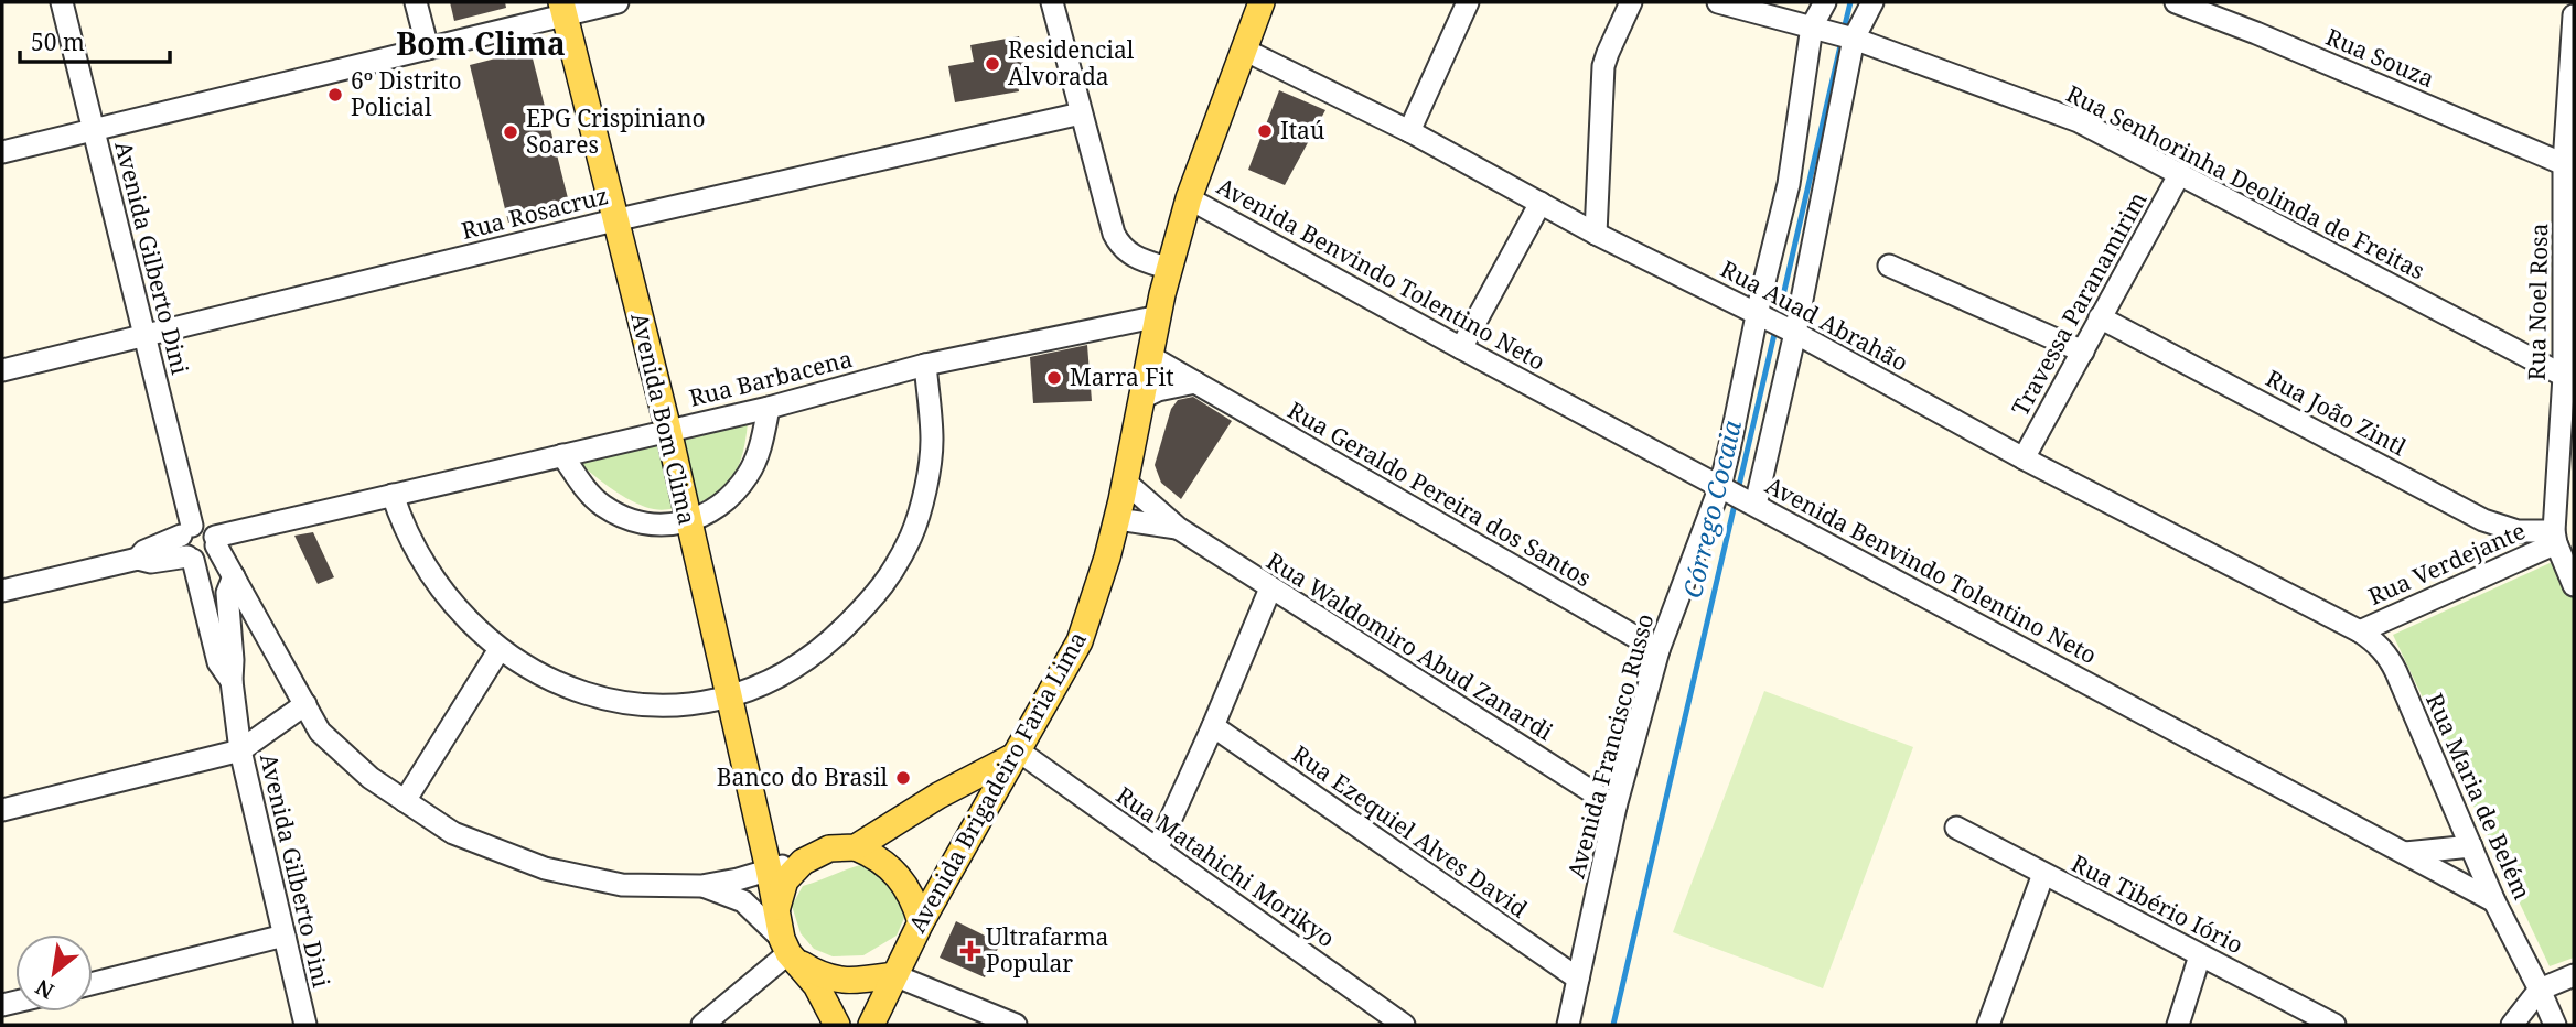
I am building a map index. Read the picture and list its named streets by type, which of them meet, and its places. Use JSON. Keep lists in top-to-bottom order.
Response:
{
  "streets": {
    "main road": ["Avenida Bom Clima", "Avenida Brigadeiro Faria Lima"],
    "street": [
      "Rua Souza",
      "Rua Senhorinha Deolinda de Freitas",
      "Rua Rosacruz",
      "Avenida Gilberto Dini",
      "Avenida Benvindo Tolentino Neto",
      "Rua Noel Rosa",
      "Travessa Paranamirim",
      "Rua Auad Abrahão",
      "Rua Barbacena",
      "Rua João Zintl",
      "Rua Geraldo Pereira dos Santos",
      "Rua Verdejante",
      "Rua Waldomiro Abud Zanardi",
      "Avenida Francisco Russo",
      "Rua Maria de Belém",
      "Rua Ezequiel Alves David",
      "Rua Matahichi Morikyo",
      "Rua Tibério Iório"
    ]
  },
  "crossings": [
    ["Rua Souza", "Rua Noel Rosa"],
    ["Rua Senhorinha Deolinda de Freitas", "Rua Noel Rosa"],
    ["Rua Senhorinha Deolinda de Freitas", "Travessa Paranamirim"],
    ["Rua Rosacruz", "Avenida Gilberto Dini"],
    ["Rua Rosacruz", "Avenida Bom Clima"],
    ["Avenida Gilberto Dini", "Rua Barbacena"],
    ["Avenida Benvindo Tolentino Neto", "Avenida Francisco Russo"],
    ["Avenida Benvindo Tolentino Neto", "Avenida Brigadeiro Faria Lima"],
    ["Avenida Benvindo Tolentino Neto", "Rua Maria de Belém"],
    ["Rua Noel Rosa", "Rua João Zintl"],
    ["Rua Noel Rosa", "Rua Verdejante"],
    ["Travessa Paranamirim", "Rua Auad Abrahão"],
    ["Travessa Paranamirim", "Rua João Zintl"],
    ["Rua Auad Abrahão", "Rua Verdejante"],
    ["Rua Auad Abrahão", "Avenida Francisco Russo"],
    ["Rua Auad Abrahão", "Avenida Brigadeiro Faria Lima"],
    ["Rua Auad Abrahão", "Rua Maria de Belém"],
    ["Rua Barbacena", "Avenida Bom Clima"],
    ["Rua Barbacena", "Avenida Brigadeiro Faria Lima"],
    ["Rua João Zintl", "Rua Verdejante"],
    ["Avenida Bom Clima", "Avenida Brigadeiro Faria Lima"],
    ["Rua Geraldo Pereira dos Santos", "Avenida Francisco Russo"],
    ["Rua Geraldo Pereira dos Santos", "Avenida Brigadeiro Faria Lima"],
    ["Rua Verdejante", "Rua Maria de Belém"],
    ["Rua Waldomiro Abud Zanardi", "Avenida Francisco Russo"],
    ["Rua Waldomiro Abud Zanardi", "Avenida Brigadeiro Faria Lima"],
    ["Avenida Francisco Russo", "Rua Ezequiel Alves David"],
    ["Avenida Brigadeiro Faria Lima", "Rua Matahichi Morikyo"]
  ],
  "districts": ["Bom Clima"],
  "water": ["Córrego Cocaia"],
  "places": {
    "other": [
      "Residencial Alvorada",
      "6º Distrito Policial",
      "Itaú",
      "EPG Crispiniano Soares",
      "Marra Fit",
      "Banco do Brasil"
    ],
    "health": ["Ultrafarma Popular"]
  },
  "scale_bar": "50 m",
  "north": "bottom left"
}
